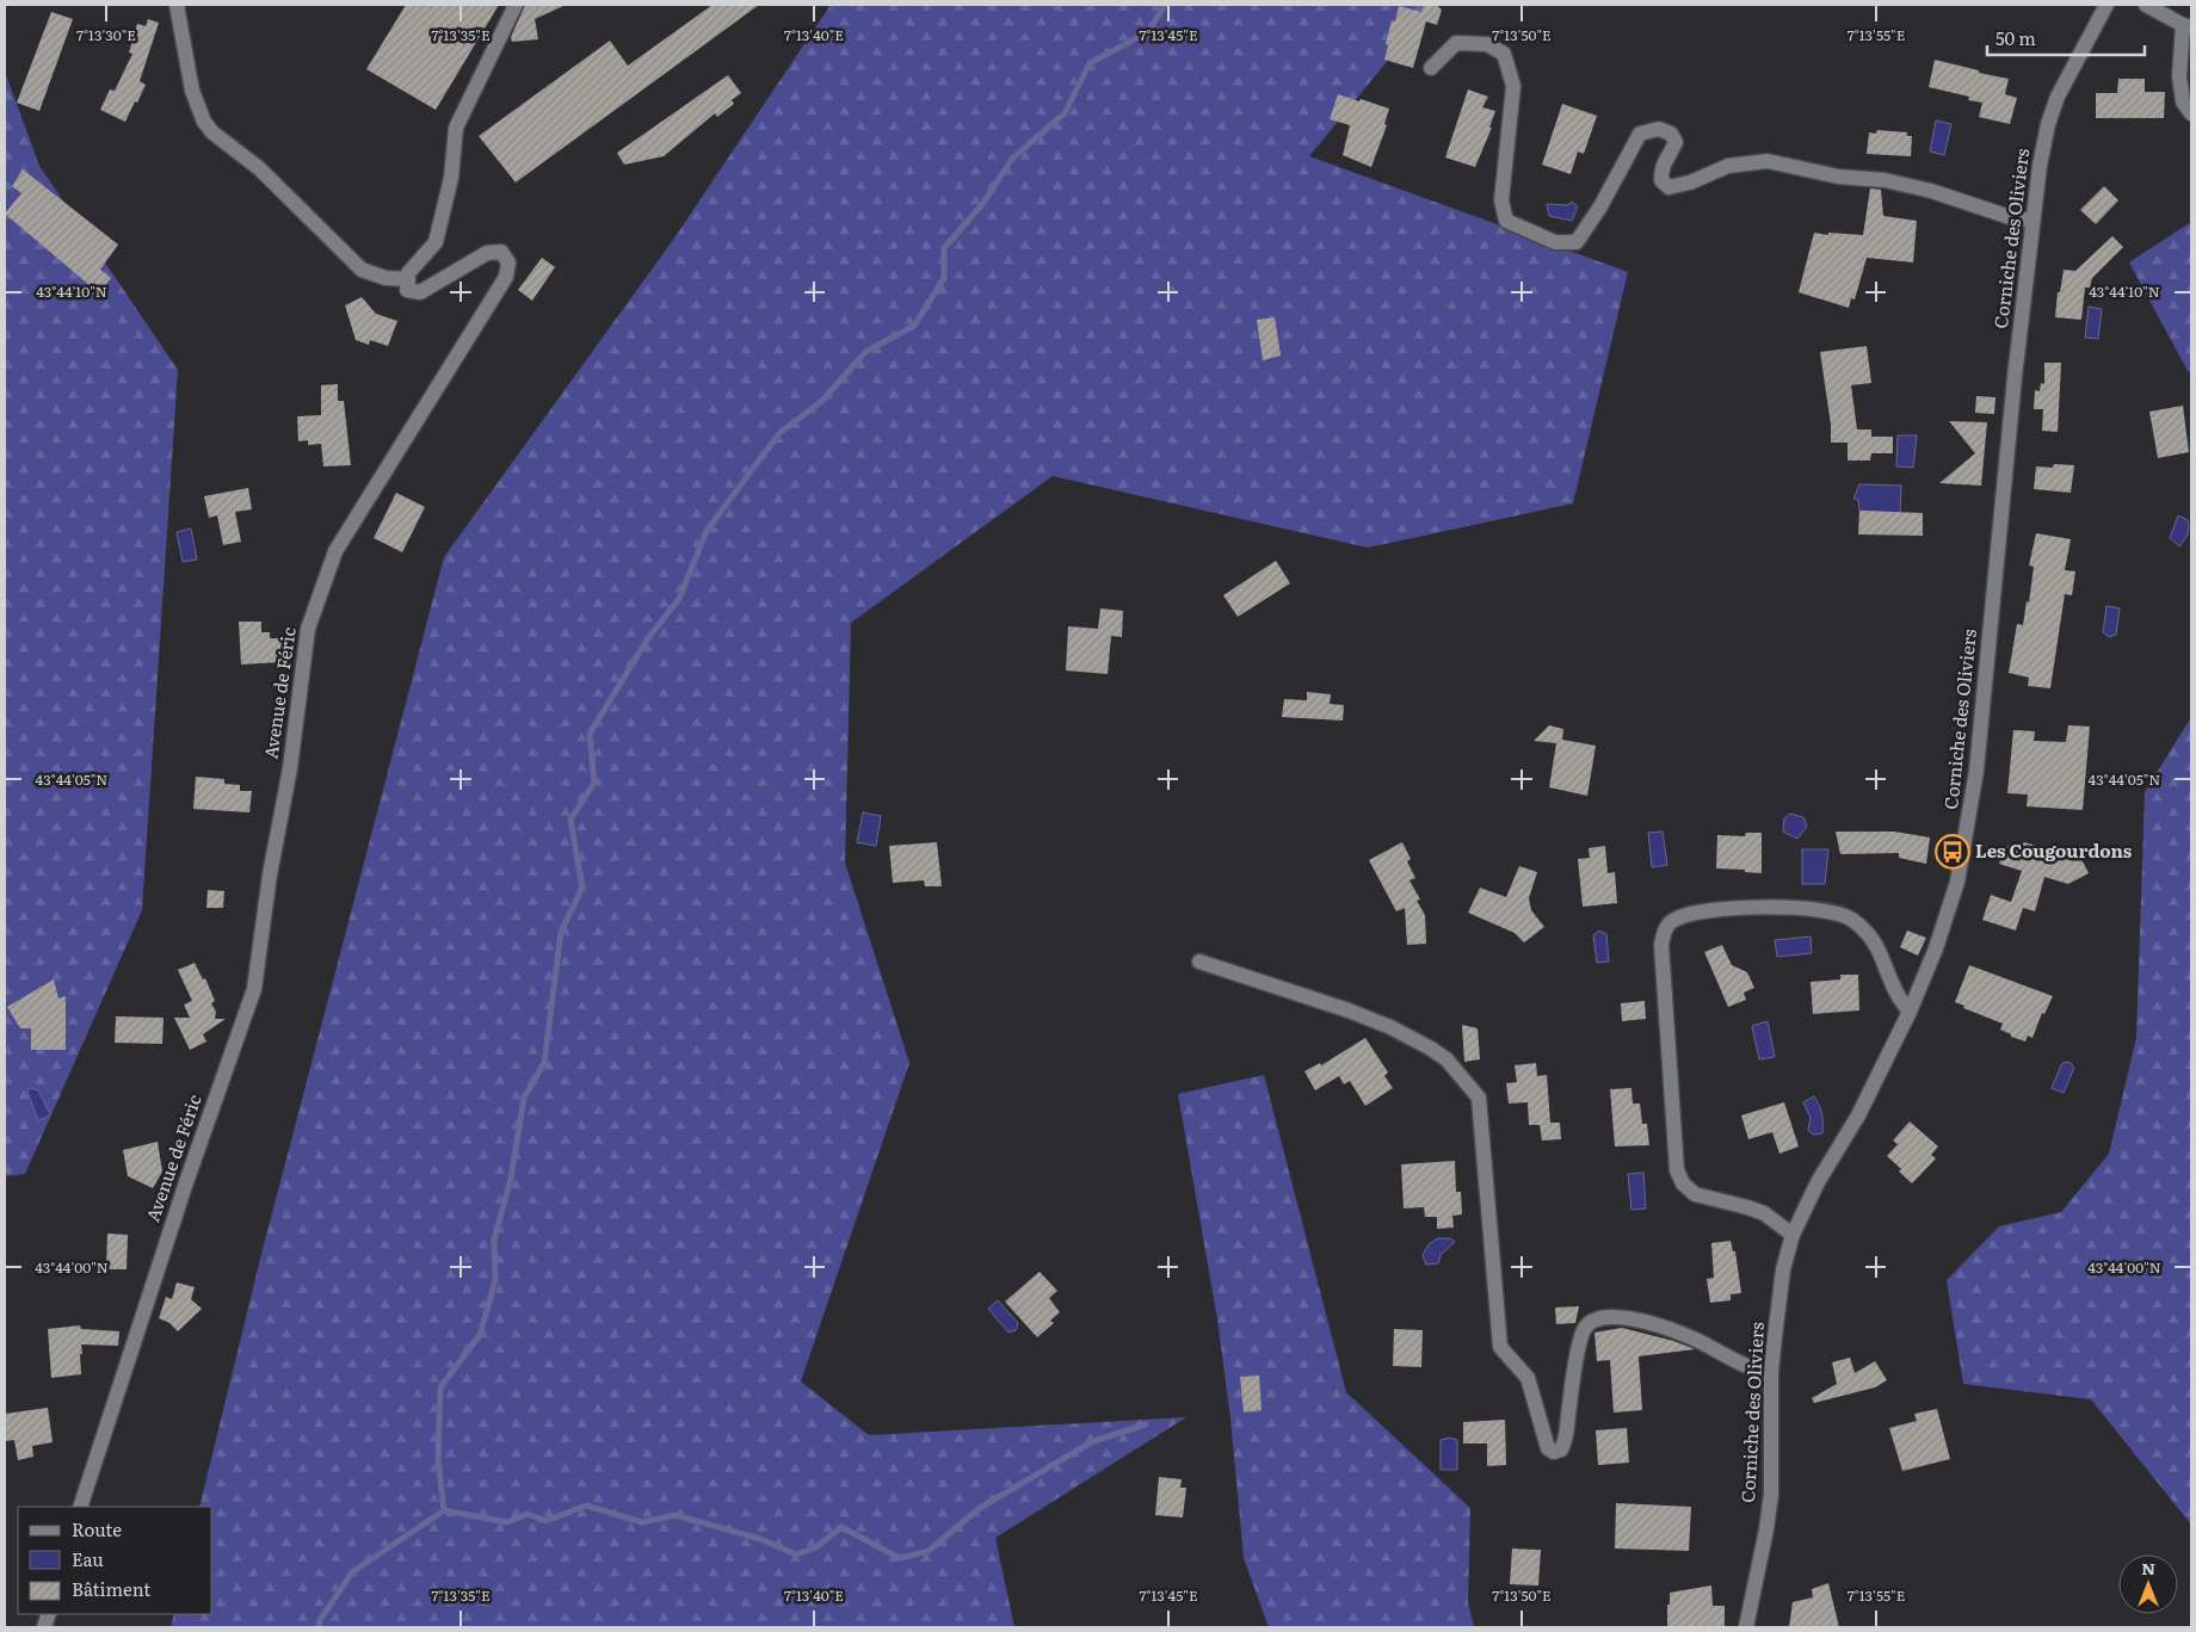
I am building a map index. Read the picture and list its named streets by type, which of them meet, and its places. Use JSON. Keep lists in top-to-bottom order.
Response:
{
  "streets": {
    "street": ["Corniche des Oliviers", "Avenue de Féric"]
  },
  "places": {
    "bus stop": ["Les Cougourdons"]
  },
  "legend": ["Route", "Eau", "Bâtiment"],
  "scale_bar": "50 m",
  "north": "top",
  "coordinates": [
    "7°13'30\"E",
    "7°13'35\"E",
    "7°13'40\"E",
    "7°13'45\"E",
    "7°13'50\"E",
    "7°13'55\"E",
    "43°44'10\"N",
    "43°44'05\"N",
    "43°44'00\"N"
  ]
}
